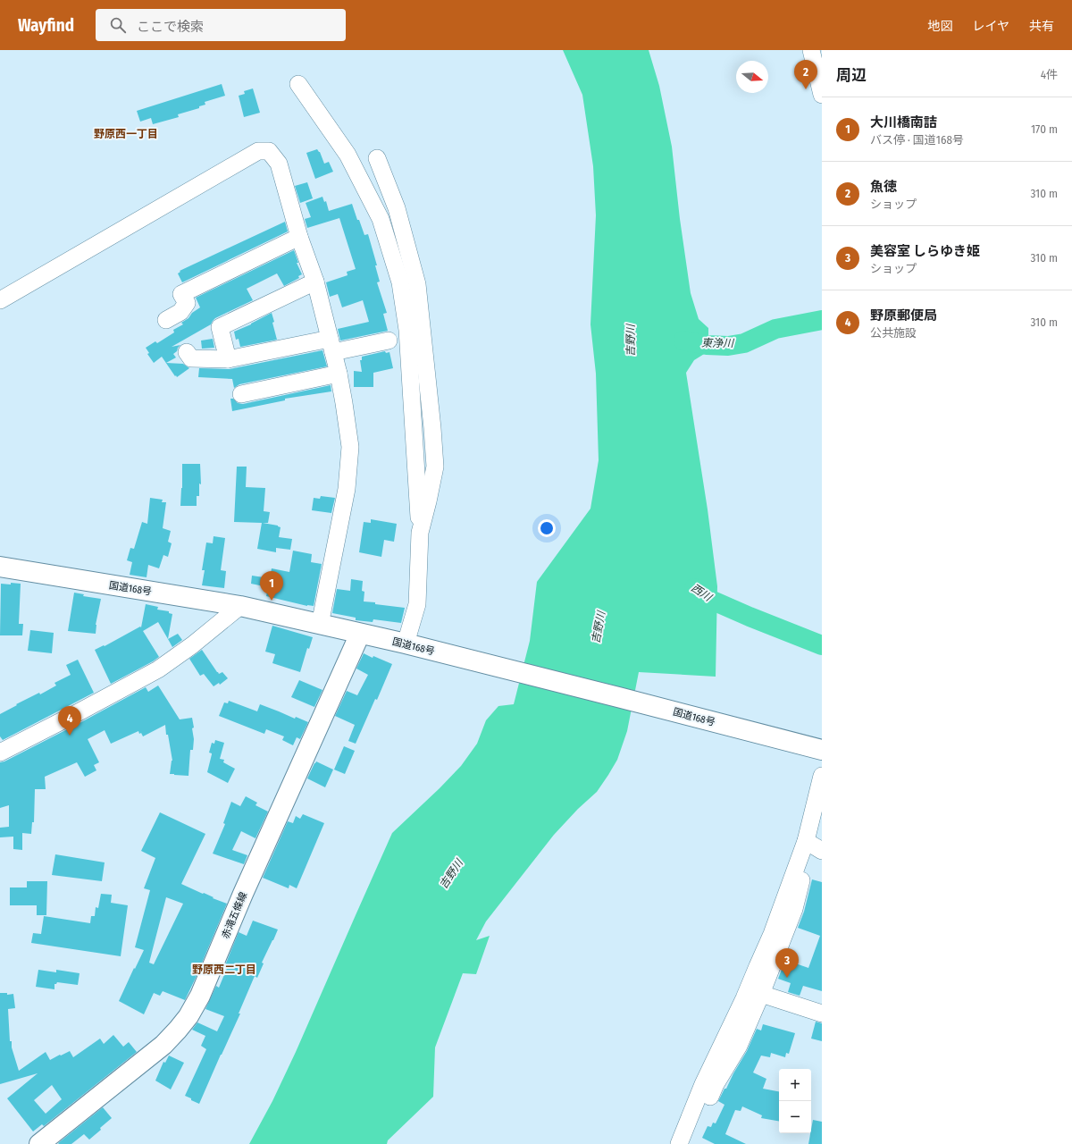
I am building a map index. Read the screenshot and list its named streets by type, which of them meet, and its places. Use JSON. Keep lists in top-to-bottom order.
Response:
{
  "streets": {
    "main road": ["国道168号", "赤滝五條線"]
  },
  "crossings": [
    ["国道168号", "赤滝五條線"]
  ],
  "districts": ["野原西一丁目", "野原西二丁目"],
  "water": ["吉野川", "東浄川", "西川"],
  "north": "right",
  "page": {
    "header": "Wayfind",
    "search": "ここで検索",
    "nav": ["地図", "レイヤ", "共有"],
    "heading": ["周辺", "4件"],
    "pins": [
      "2",
      "1",
      "4",
      "3"
    ],
    "list": [
      {
        "mark": "1",
        "name": "大川橋南詰",
        "note": "バス停 · 国道168号",
        "value": "170 m"
      },
      {
        "mark": "2",
        "name": "魚徳",
        "note": "ショップ",
        "value": "310 m"
      },
      {
        "mark": "3",
        "name": "美容室 しらゆき姫",
        "note": "ショップ",
        "value": "310 m"
      },
      {
        "mark": "4",
        "name": "野原郵便局",
        "note": "公共施設",
        "value": "310 m"
      }
    ],
    "map_buttons": ["+", "−"]
  }
}
